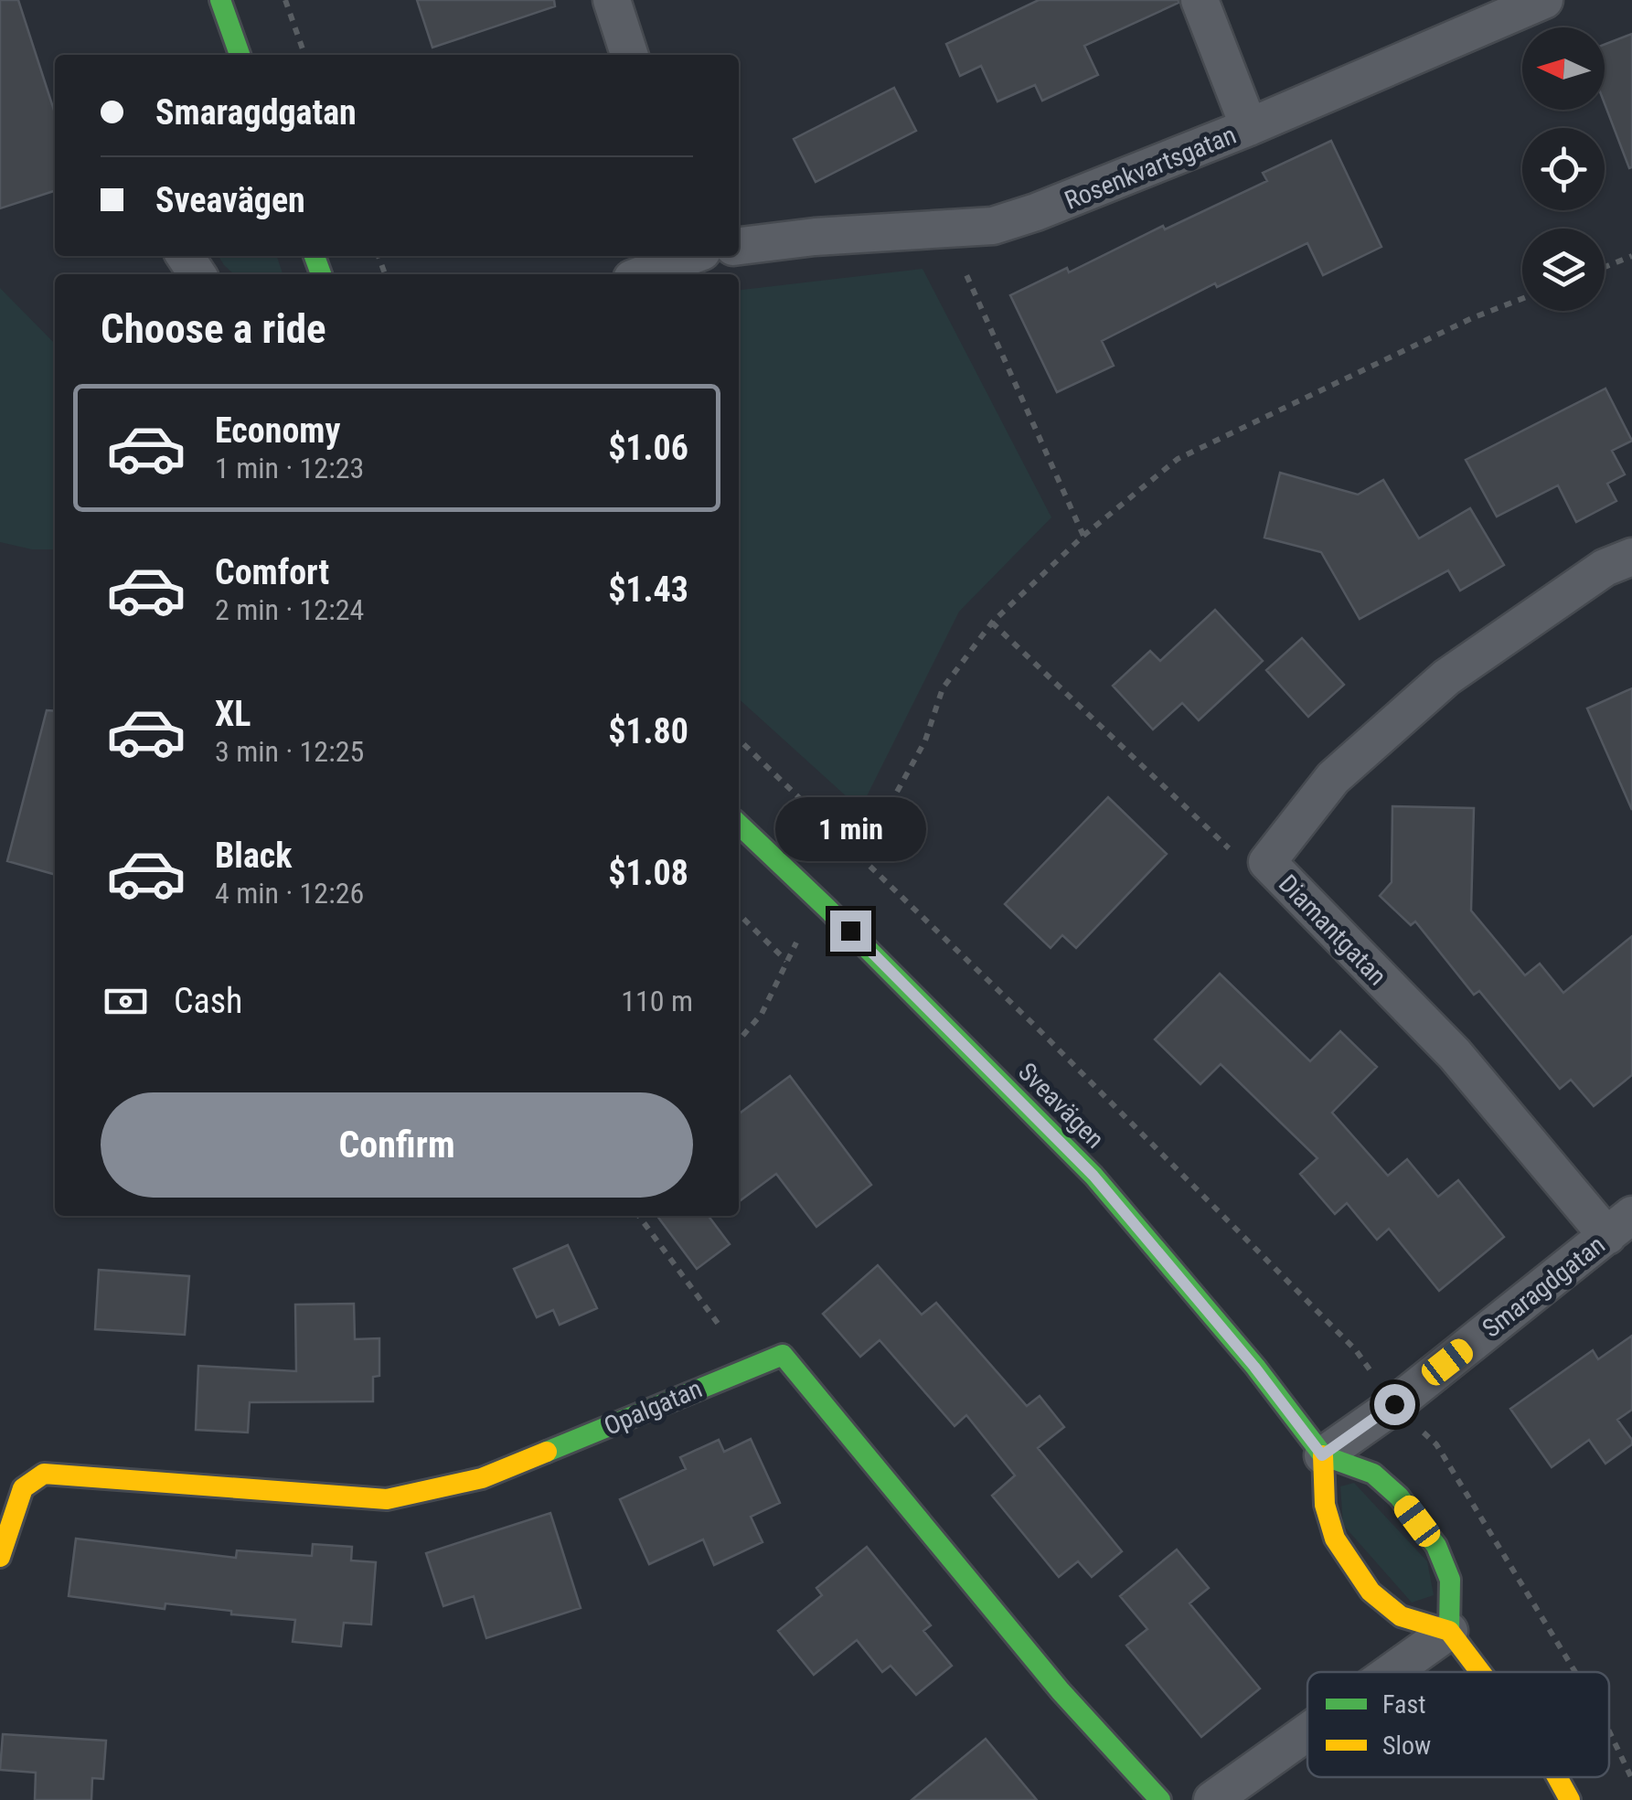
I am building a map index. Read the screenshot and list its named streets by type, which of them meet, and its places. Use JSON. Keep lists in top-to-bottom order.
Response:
{
  "streets": {
    "street": [
      "Rosenkvartsgatan",
      "Diamantgatan",
      "Sveavägen",
      "Smaragdgatan",
      "Opalgatan"
    ]
  },
  "crossings": [
    ["Diamantgatan", "Smaragdgatan"],
    ["Sveavägen", "Smaragdgatan"]
  ],
  "legend": ["Fast", "Slow"],
  "north": "left",
  "page": {
    "banner": ["Smaragdgatan", "Sveavägen"],
    "heading": "Choose a ride",
    "list": [
      {
        "name": "Economy",
        "note": "1 min · 12:23",
        "value": "$1.06"
      },
      {
        "name": "Comfort",
        "note": "2 min · 12:24",
        "value": "$1.43"
      },
      {
        "name": "XL",
        "note": "3 min · 12:25",
        "value": "$1.80"
      },
      {
        "name": "Black",
        "note": "4 min · 12:26",
        "value": "$1.08"
      }
    ],
    "bubble": "1 min",
    "pay": ["Cash", "110 m"],
    "buttons": "Confirm"
  }
}
